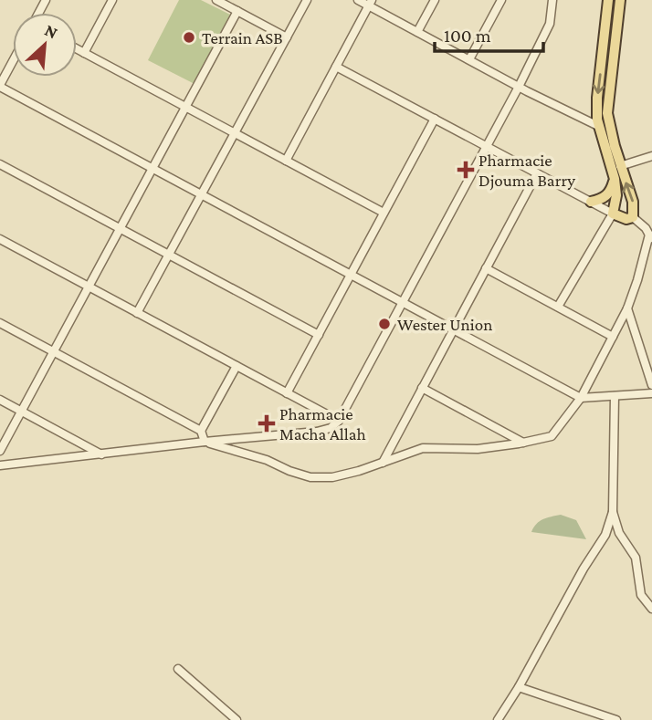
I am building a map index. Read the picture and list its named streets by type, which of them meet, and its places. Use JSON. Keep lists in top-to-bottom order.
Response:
{
  "places": {
    "other": ["Terrain ASB", "Wester Union"],
    "health": ["Pharmacie Djouma Barry", "Pharmacie Macha Allah"]
  },
  "scale_bar": "100 m",
  "north": "top right"
}
